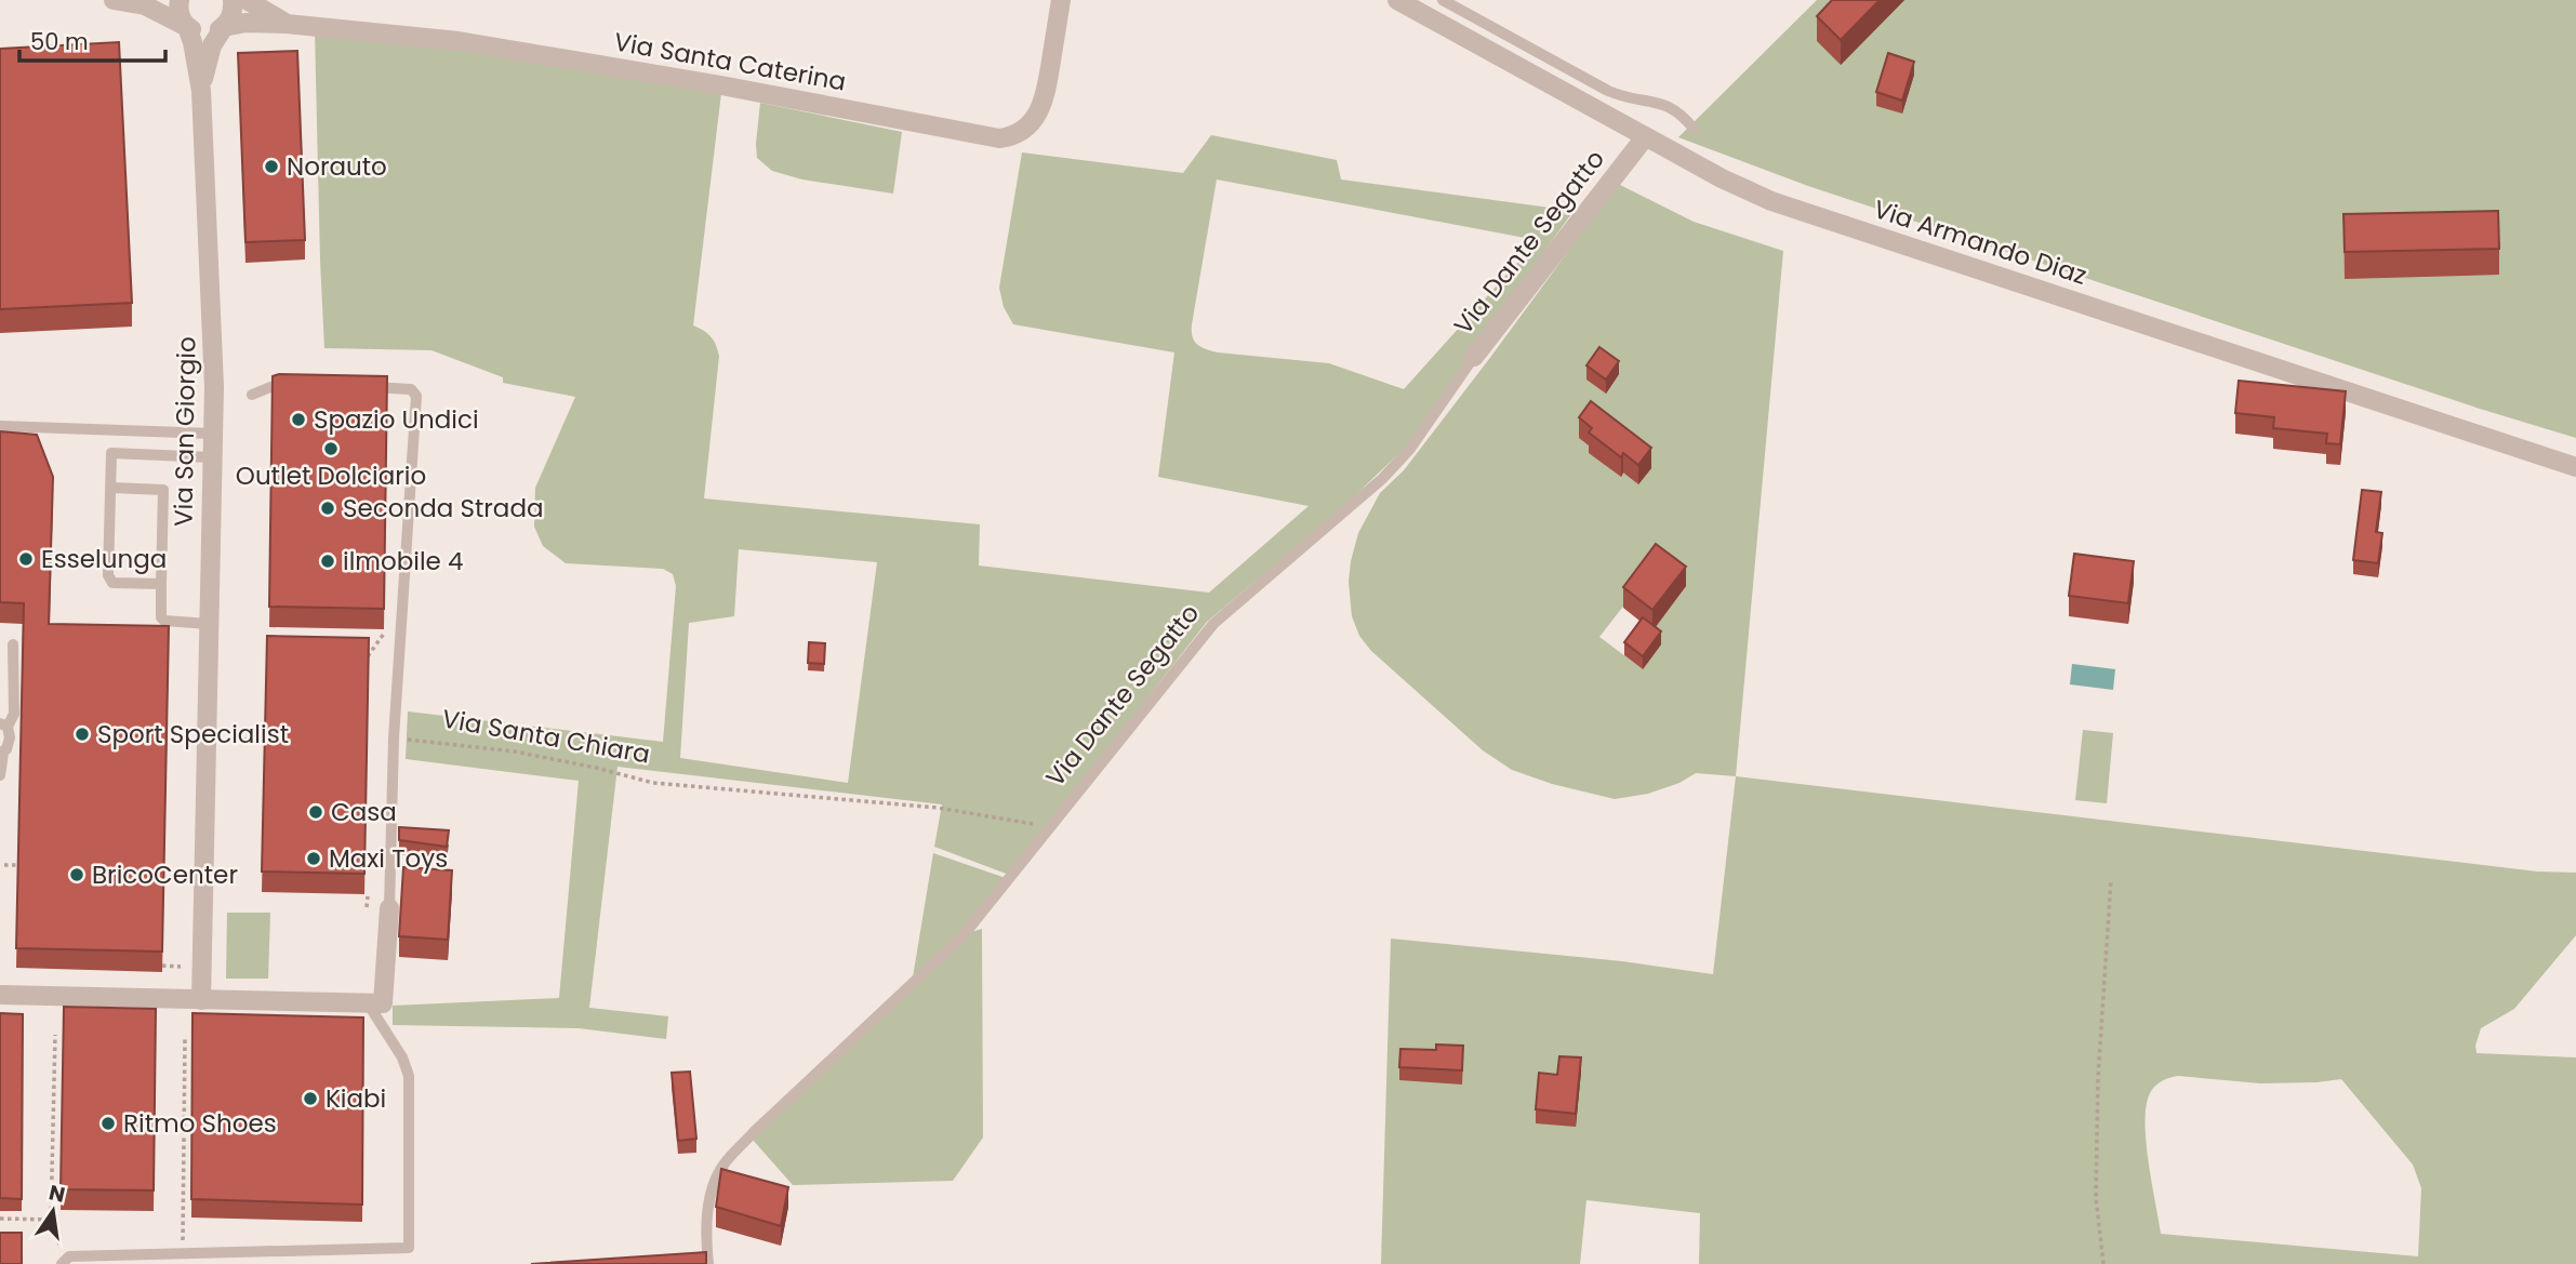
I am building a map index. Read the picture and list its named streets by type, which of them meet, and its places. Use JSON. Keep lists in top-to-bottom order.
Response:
{
  "streets": {
    "street": [
      "Via Santa Caterina",
      "Via Dante Segatto",
      "Via Armando Diaz",
      "Via San Giorgio"
    ],
    "path": ["Via Santa Chiara"]
  },
  "crossings": [
    ["Via Santa Caterina", "Via San Giorgio"],
    ["Via Dante Segatto", "Via Armando Diaz"]
  ],
  "places": [
    "Norauto",
    "Spazio Undici",
    "Outlet Dolciario",
    "Seconda Strada",
    "Esselunga",
    "ilmobile 4",
    "Sport Specialist",
    "Casa",
    "Maxi Toys",
    "BricoCenter",
    "Kiabi",
    "Ritmo Shoes"
  ],
  "scale_bar": "50 m",
  "north": "top"
}
